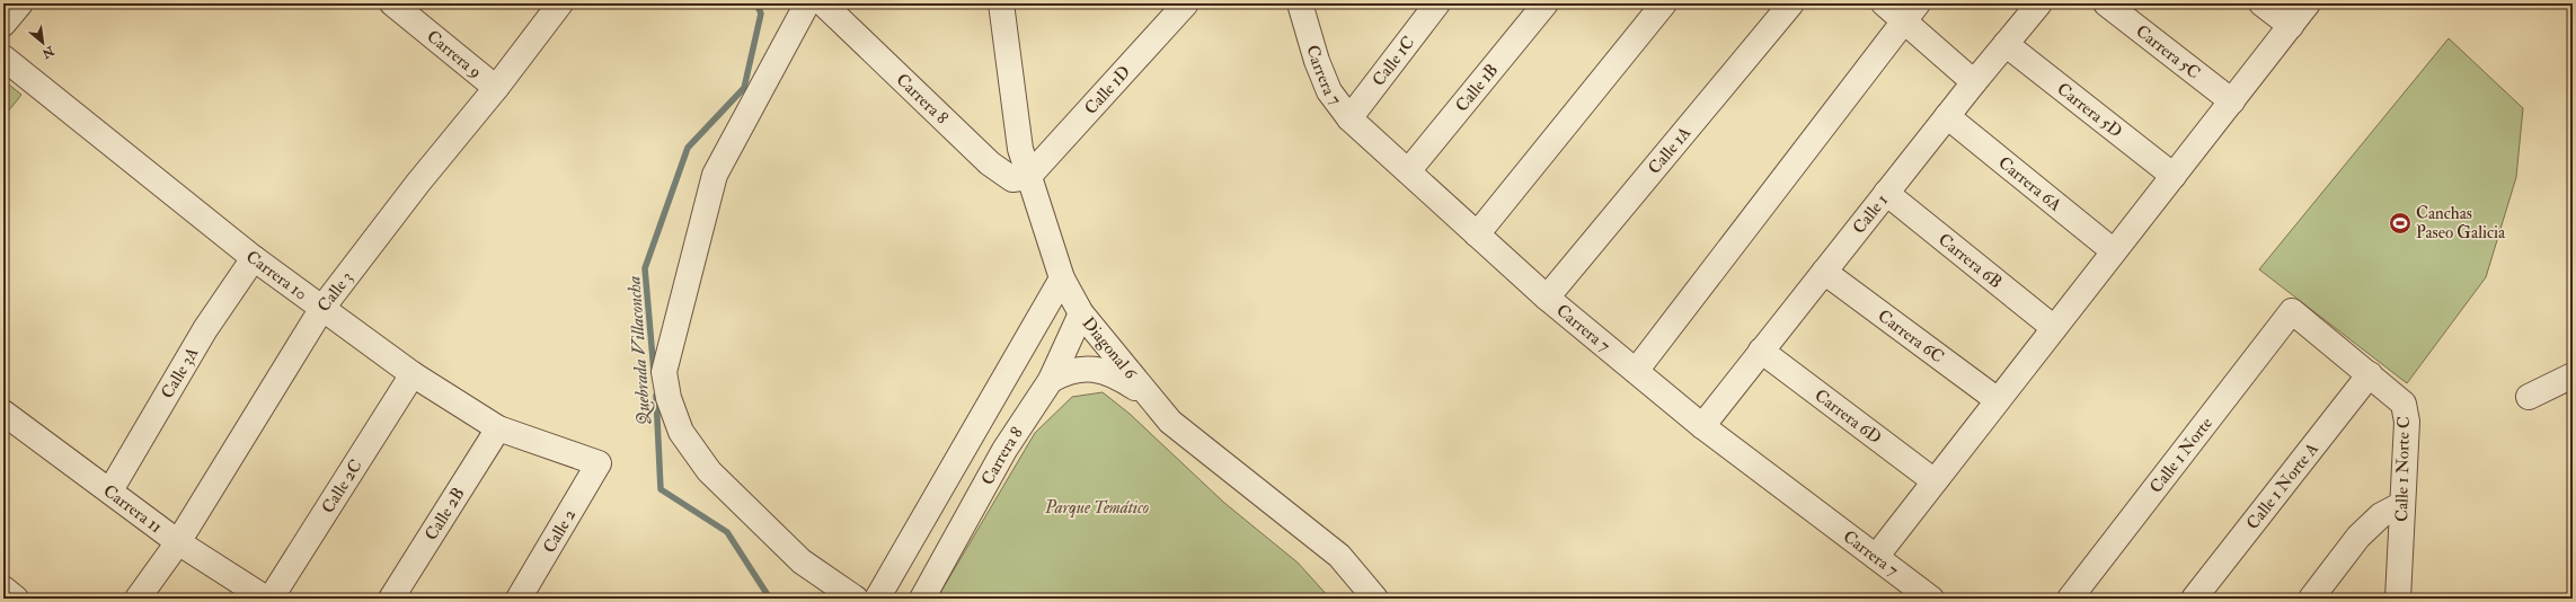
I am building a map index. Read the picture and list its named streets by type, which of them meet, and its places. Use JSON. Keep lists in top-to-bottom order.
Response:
{
  "streets": {
    "street": [
      "Carrera 5C",
      "Carrera 9",
      "Calle 1C",
      "Carrera 7",
      "Calle 1B",
      "Calle 1D",
      "Carrera 8",
      "Carrera 5D",
      "Calle 1A",
      "Carrera 6A",
      "Calle 1",
      "Carrera 6B",
      "Carrera 10",
      "Calle 3",
      "Carrera 6C",
      "Diagonal 6",
      "Calle 3A",
      "Carrera 6D",
      "Calle 1 Norte",
      "Calle 1 Norte C",
      "Calle 2C",
      "Calle 1 Norte A",
      "Carrera 11",
      "Calle 2B",
      "Calle 2"
    ]
  },
  "crossings": [
    ["Carrera 9", "Calle 3"],
    ["Calle 1C", "Carrera 7"],
    ["Carrera 7", "Calle 1B"],
    ["Carrera 7", "Calle 1A"],
    ["Carrera 7", "Calle 1"],
    ["Calle 1D", "Carrera 8"],
    ["Calle 1D", "Diagonal 6"],
    ["Carrera 8", "Diagonal 6"],
    ["Carrera 5D", "Calle 1"],
    ["Carrera 6A", "Calle 1"],
    ["Calle 1", "Carrera 6B"],
    ["Calle 1", "Carrera 6C"],
    ["Calle 1", "Carrera 6D"],
    ["Carrera 10", "Calle 3"],
    ["Carrera 10", "Calle 3A"],
    ["Carrera 10", "Calle 2C"],
    ["Carrera 10", "Calle 2B"],
    ["Carrera 10", "Calle 2"],
    ["Calle 3", "Carrera 11"],
    ["Calle 3A", "Carrera 11"],
    ["Calle 1 Norte", "Calle 1 Norte C"],
    ["Calle 1 Norte C", "Calle 1 Norte A"]
  ],
  "water": ["Quebrada Villaconcha"],
  "parks": ["Parque Temático"],
  "places": {
    "sports": ["Canchas Paseo Galicia"]
  },
  "north": "bottom right"
}
